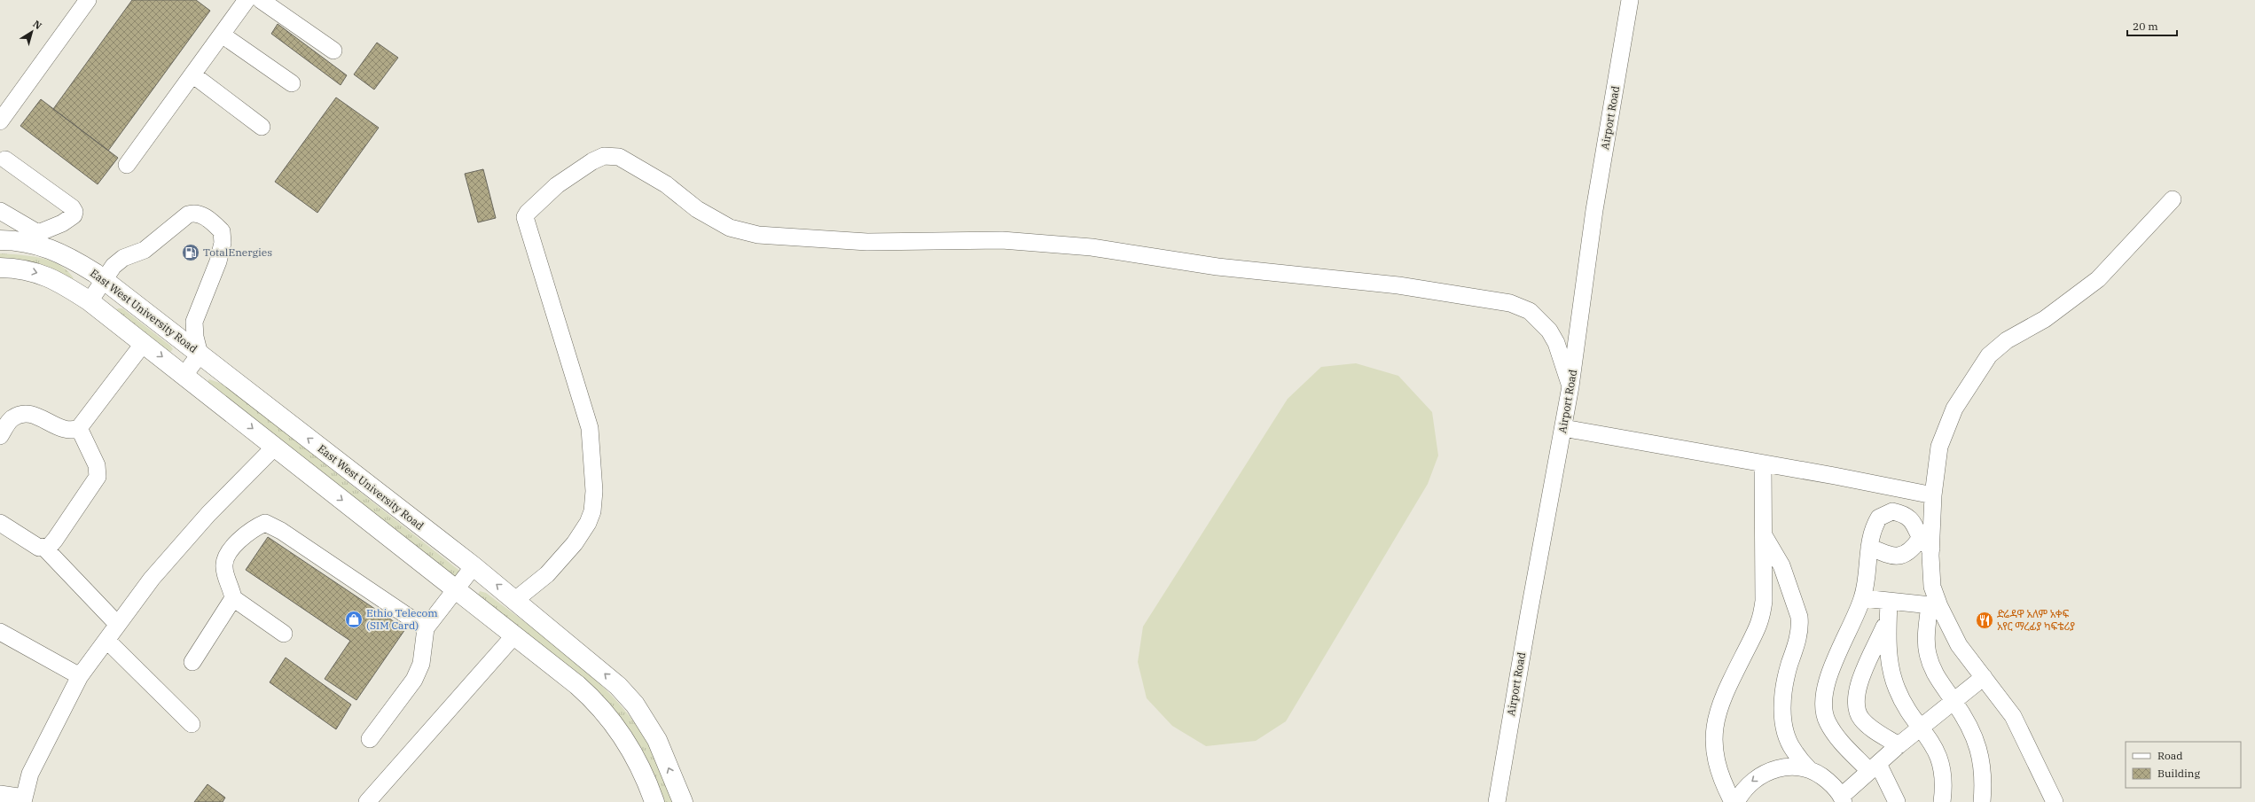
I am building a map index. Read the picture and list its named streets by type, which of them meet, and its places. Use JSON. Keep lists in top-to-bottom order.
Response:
{
  "streets": {
    "main road": ["East West University Road"],
    "street": ["Airport Road"]
  },
  "places": {
    "fuel station": ["TotalEnergies"],
    "shop": ["Ethio Telecom (SIM Card)"],
    "restaurant": ["ድሬዳዋ አለም አቀፍ አየር ማረፊያ ካፍቴሪያ"]
  },
  "legend": ["Road", "Building"],
  "scale_bar": "20 m",
  "north": "top right"
}
